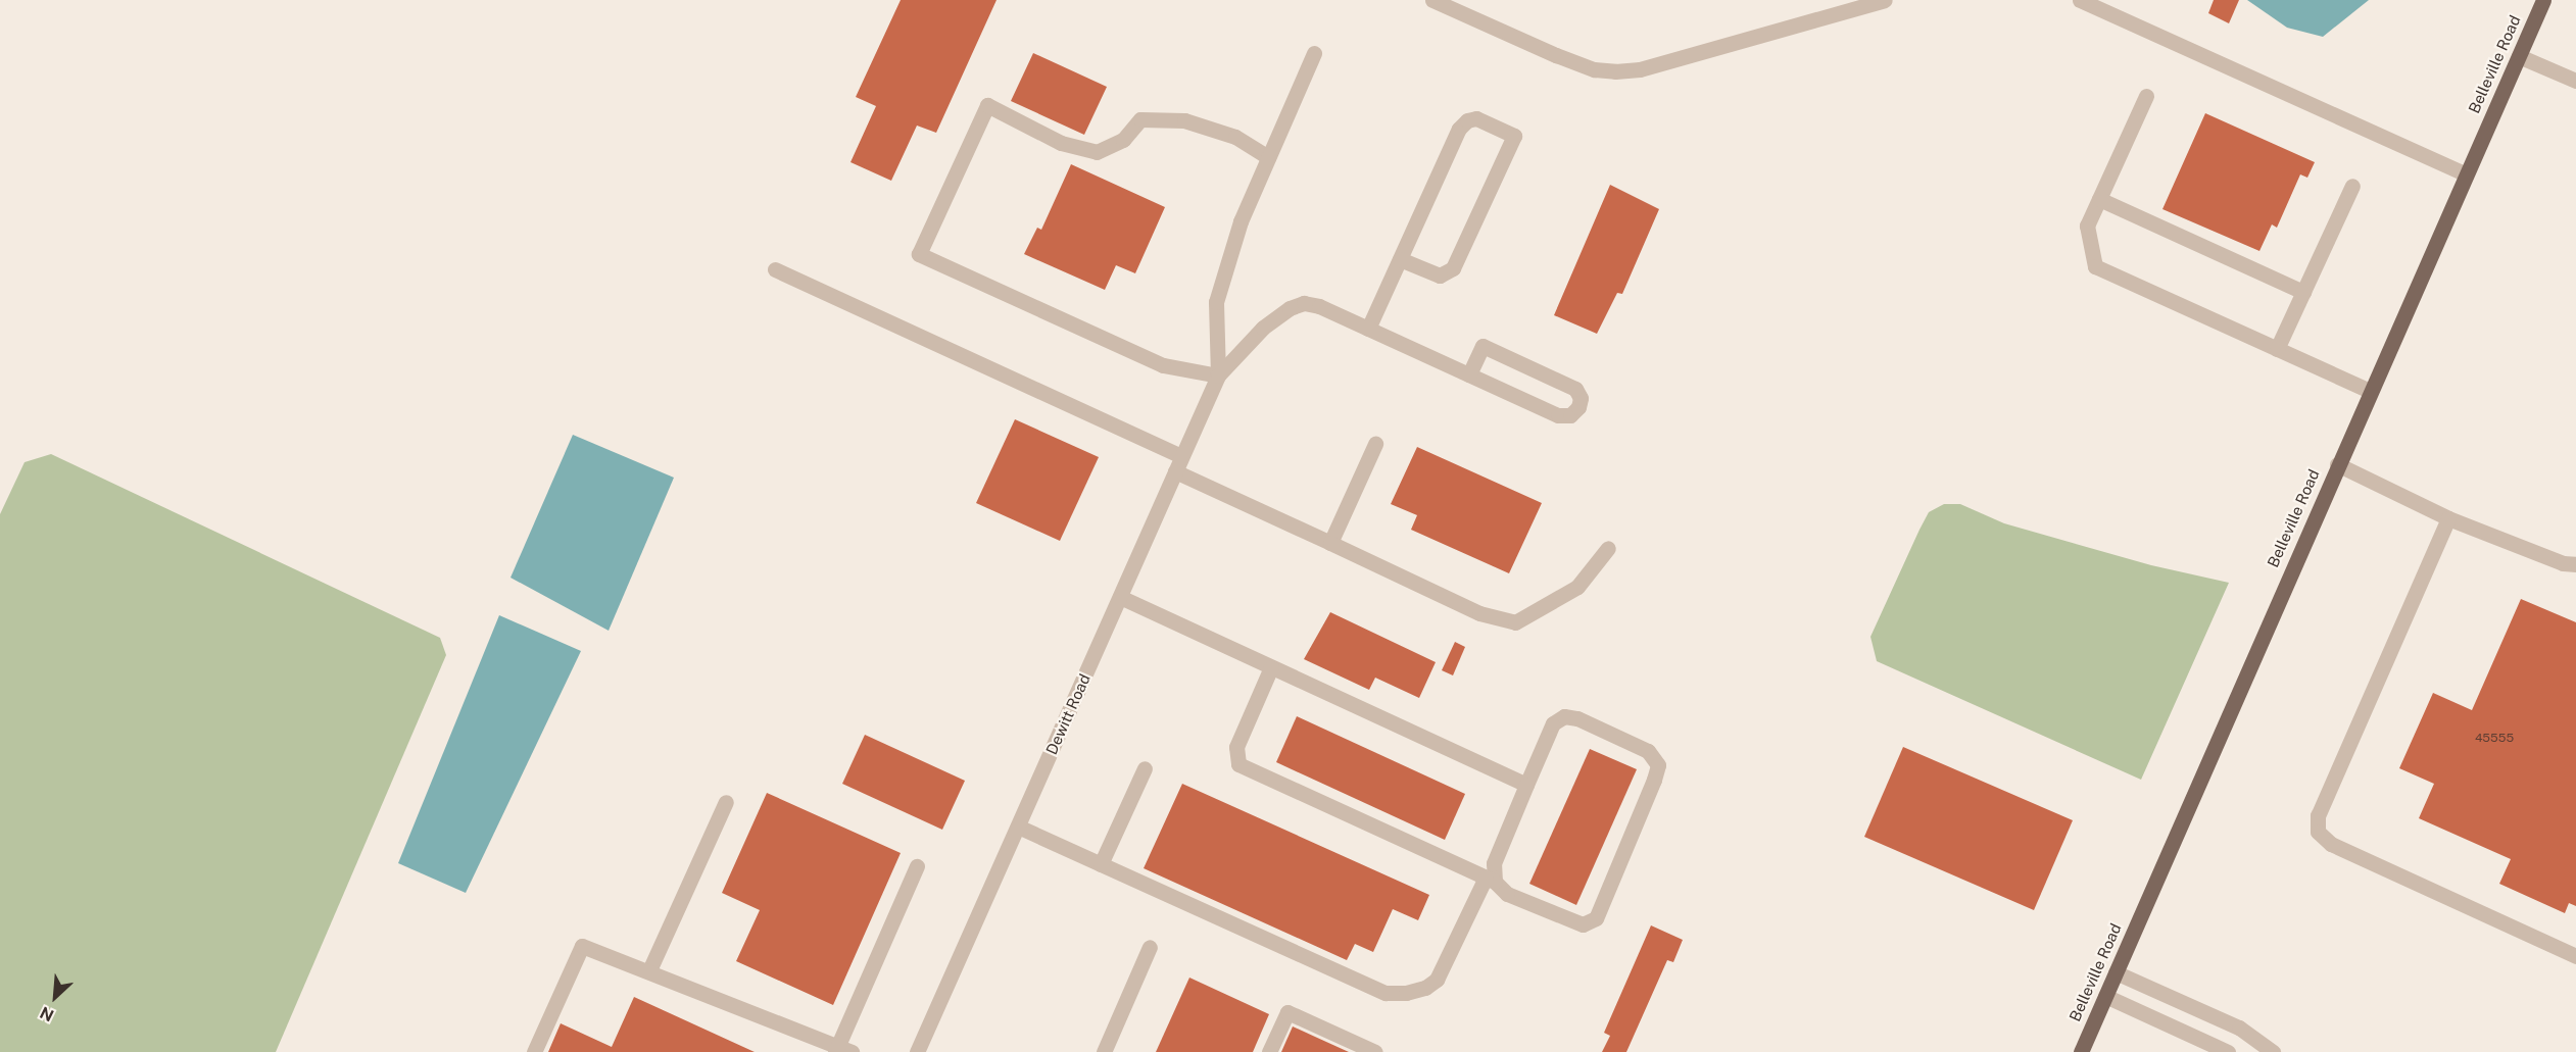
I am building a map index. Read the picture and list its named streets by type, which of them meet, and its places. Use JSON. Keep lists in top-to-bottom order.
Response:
{
  "streets": {
    "main road": ["Belleville Road"],
    "street": ["Dewitt Road"]
  },
  "house_numbers": ["45555"],
  "north": "bottom left"
}
